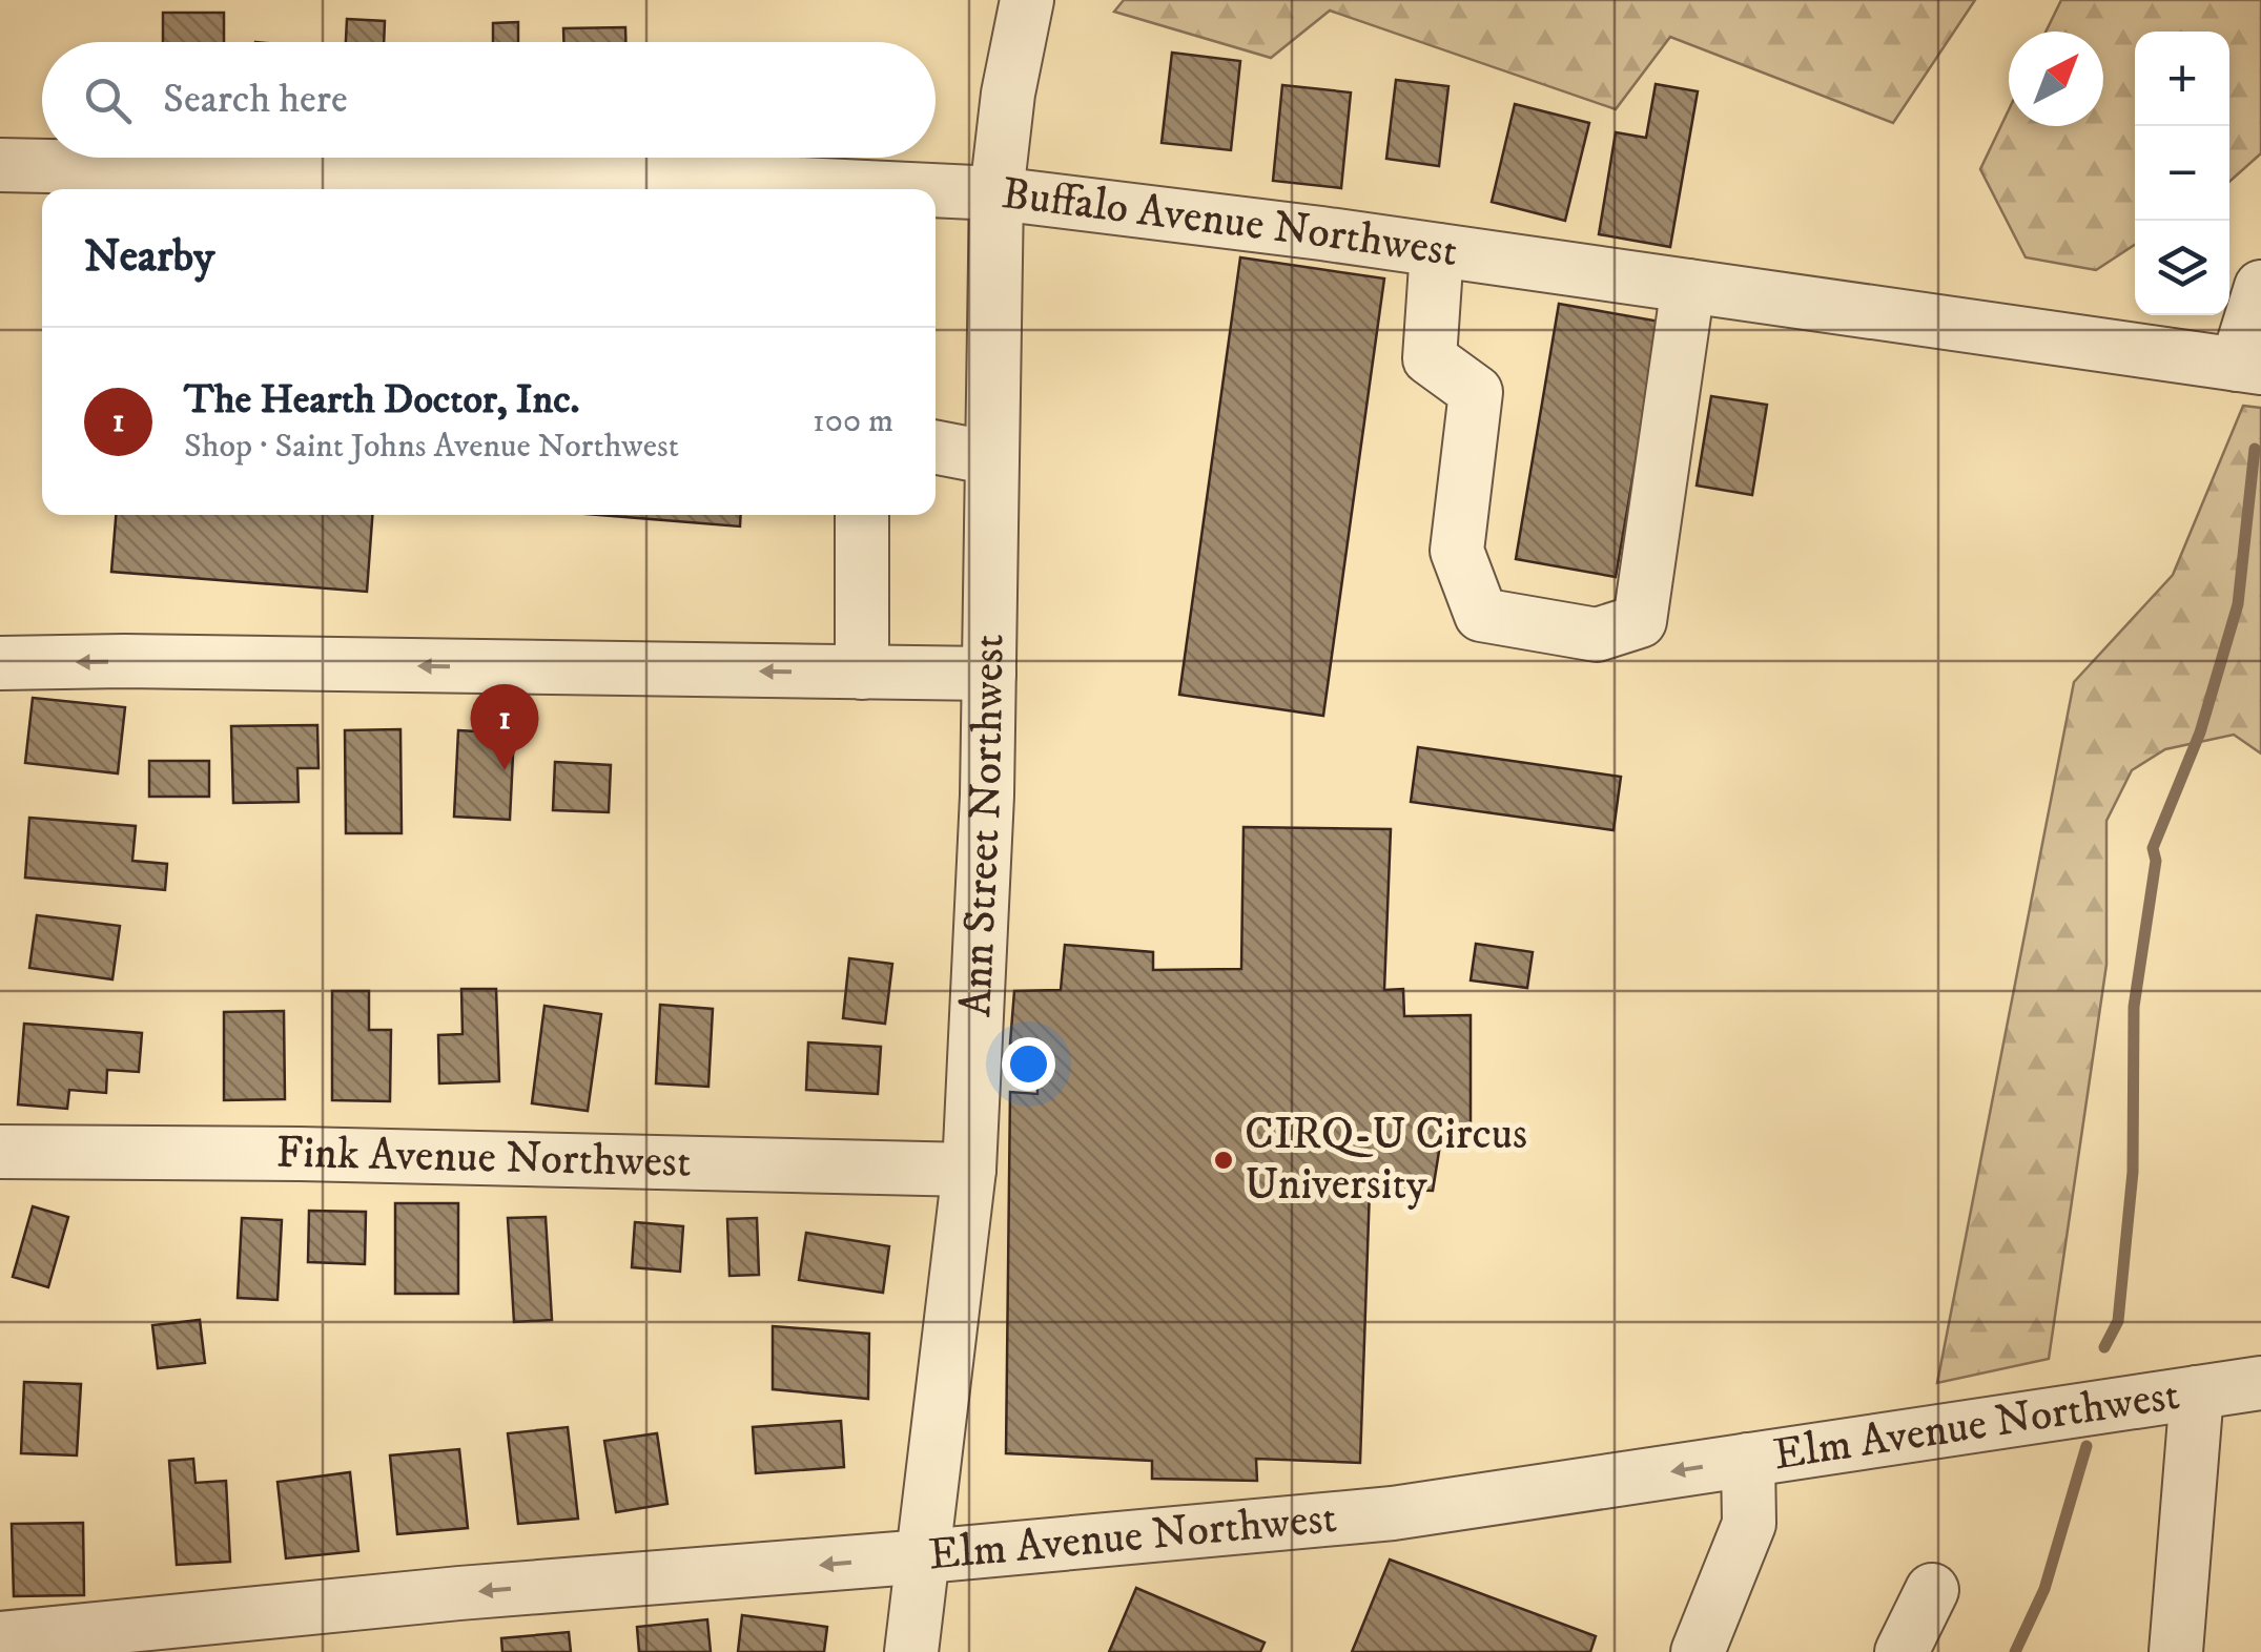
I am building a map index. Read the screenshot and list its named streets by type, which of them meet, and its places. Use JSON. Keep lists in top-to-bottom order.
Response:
{
  "streets": {
    "street": [
      "Buffalo Avenue Northwest",
      "Ann Street Northwest",
      "Fink Avenue Northwest",
      "Elm Avenue Northwest"
    ]
  },
  "crossings": [
    ["Buffalo Avenue Northwest", "Ann Street Northwest"],
    ["Ann Street Northwest", "Fink Avenue Northwest"],
    ["Ann Street Northwest", "Elm Avenue Northwest"]
  ],
  "one_way": ["Elm Avenue Northwest"],
  "places": ["CIRQ-U Circus University"],
  "north": "top right",
  "page": {
    "map_buttons": ["+", "−"],
    "search": "Search here",
    "heading": "Nearby",
    "list": [
      {
        "mark": "1",
        "name": "The Hearth Doctor, Inc.",
        "note": "Shop · Saint Johns Avenue Northwest",
        "value": "100 m"
      }
    ],
    "pins": "1"
  }
}
